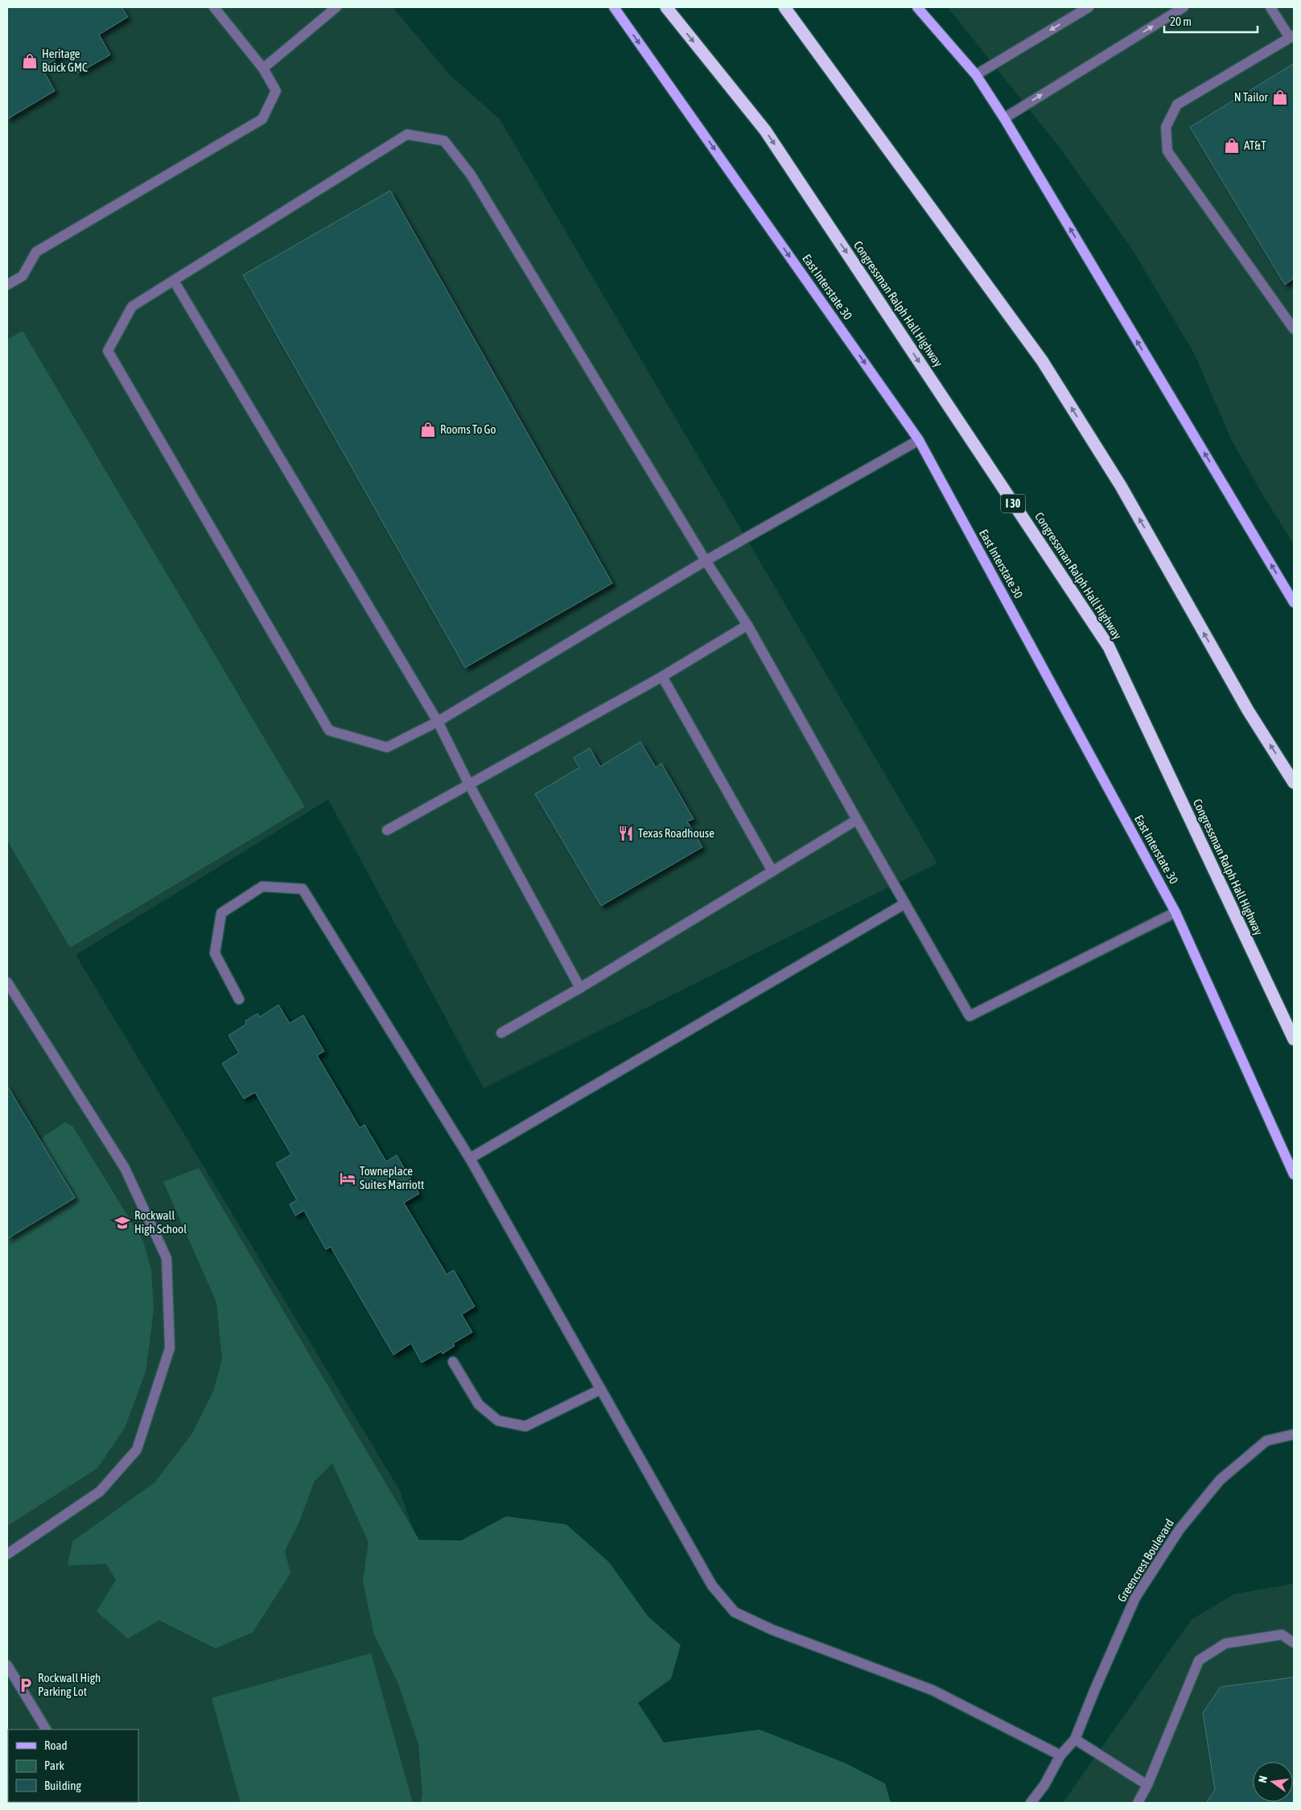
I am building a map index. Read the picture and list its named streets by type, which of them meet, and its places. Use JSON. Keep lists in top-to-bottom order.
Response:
{
  "streets": {
    "highway": ["Congressman Ralph Hall Highway", "I 30"],
    "main road": ["East Interstate 30"],
    "street": ["Greencrest Boulevard"]
  },
  "one_way": ["East Interstate 30"],
  "places": {
    "shop": [
      "Heritage Buick GMC",
      "N Tailor",
      "AT&T",
      "Rooms To Go"
    ],
    "restaurant": ["Texas Roadhouse"],
    "hotel": ["Towneplace Suites Marriott"],
    "school or university": ["Rockwall High School"],
    "parking": ["Rockwall High Parking Lot"]
  },
  "legend": ["Road", "Park", "Building"],
  "scale_bar": "20 m",
  "north": "left"
}
